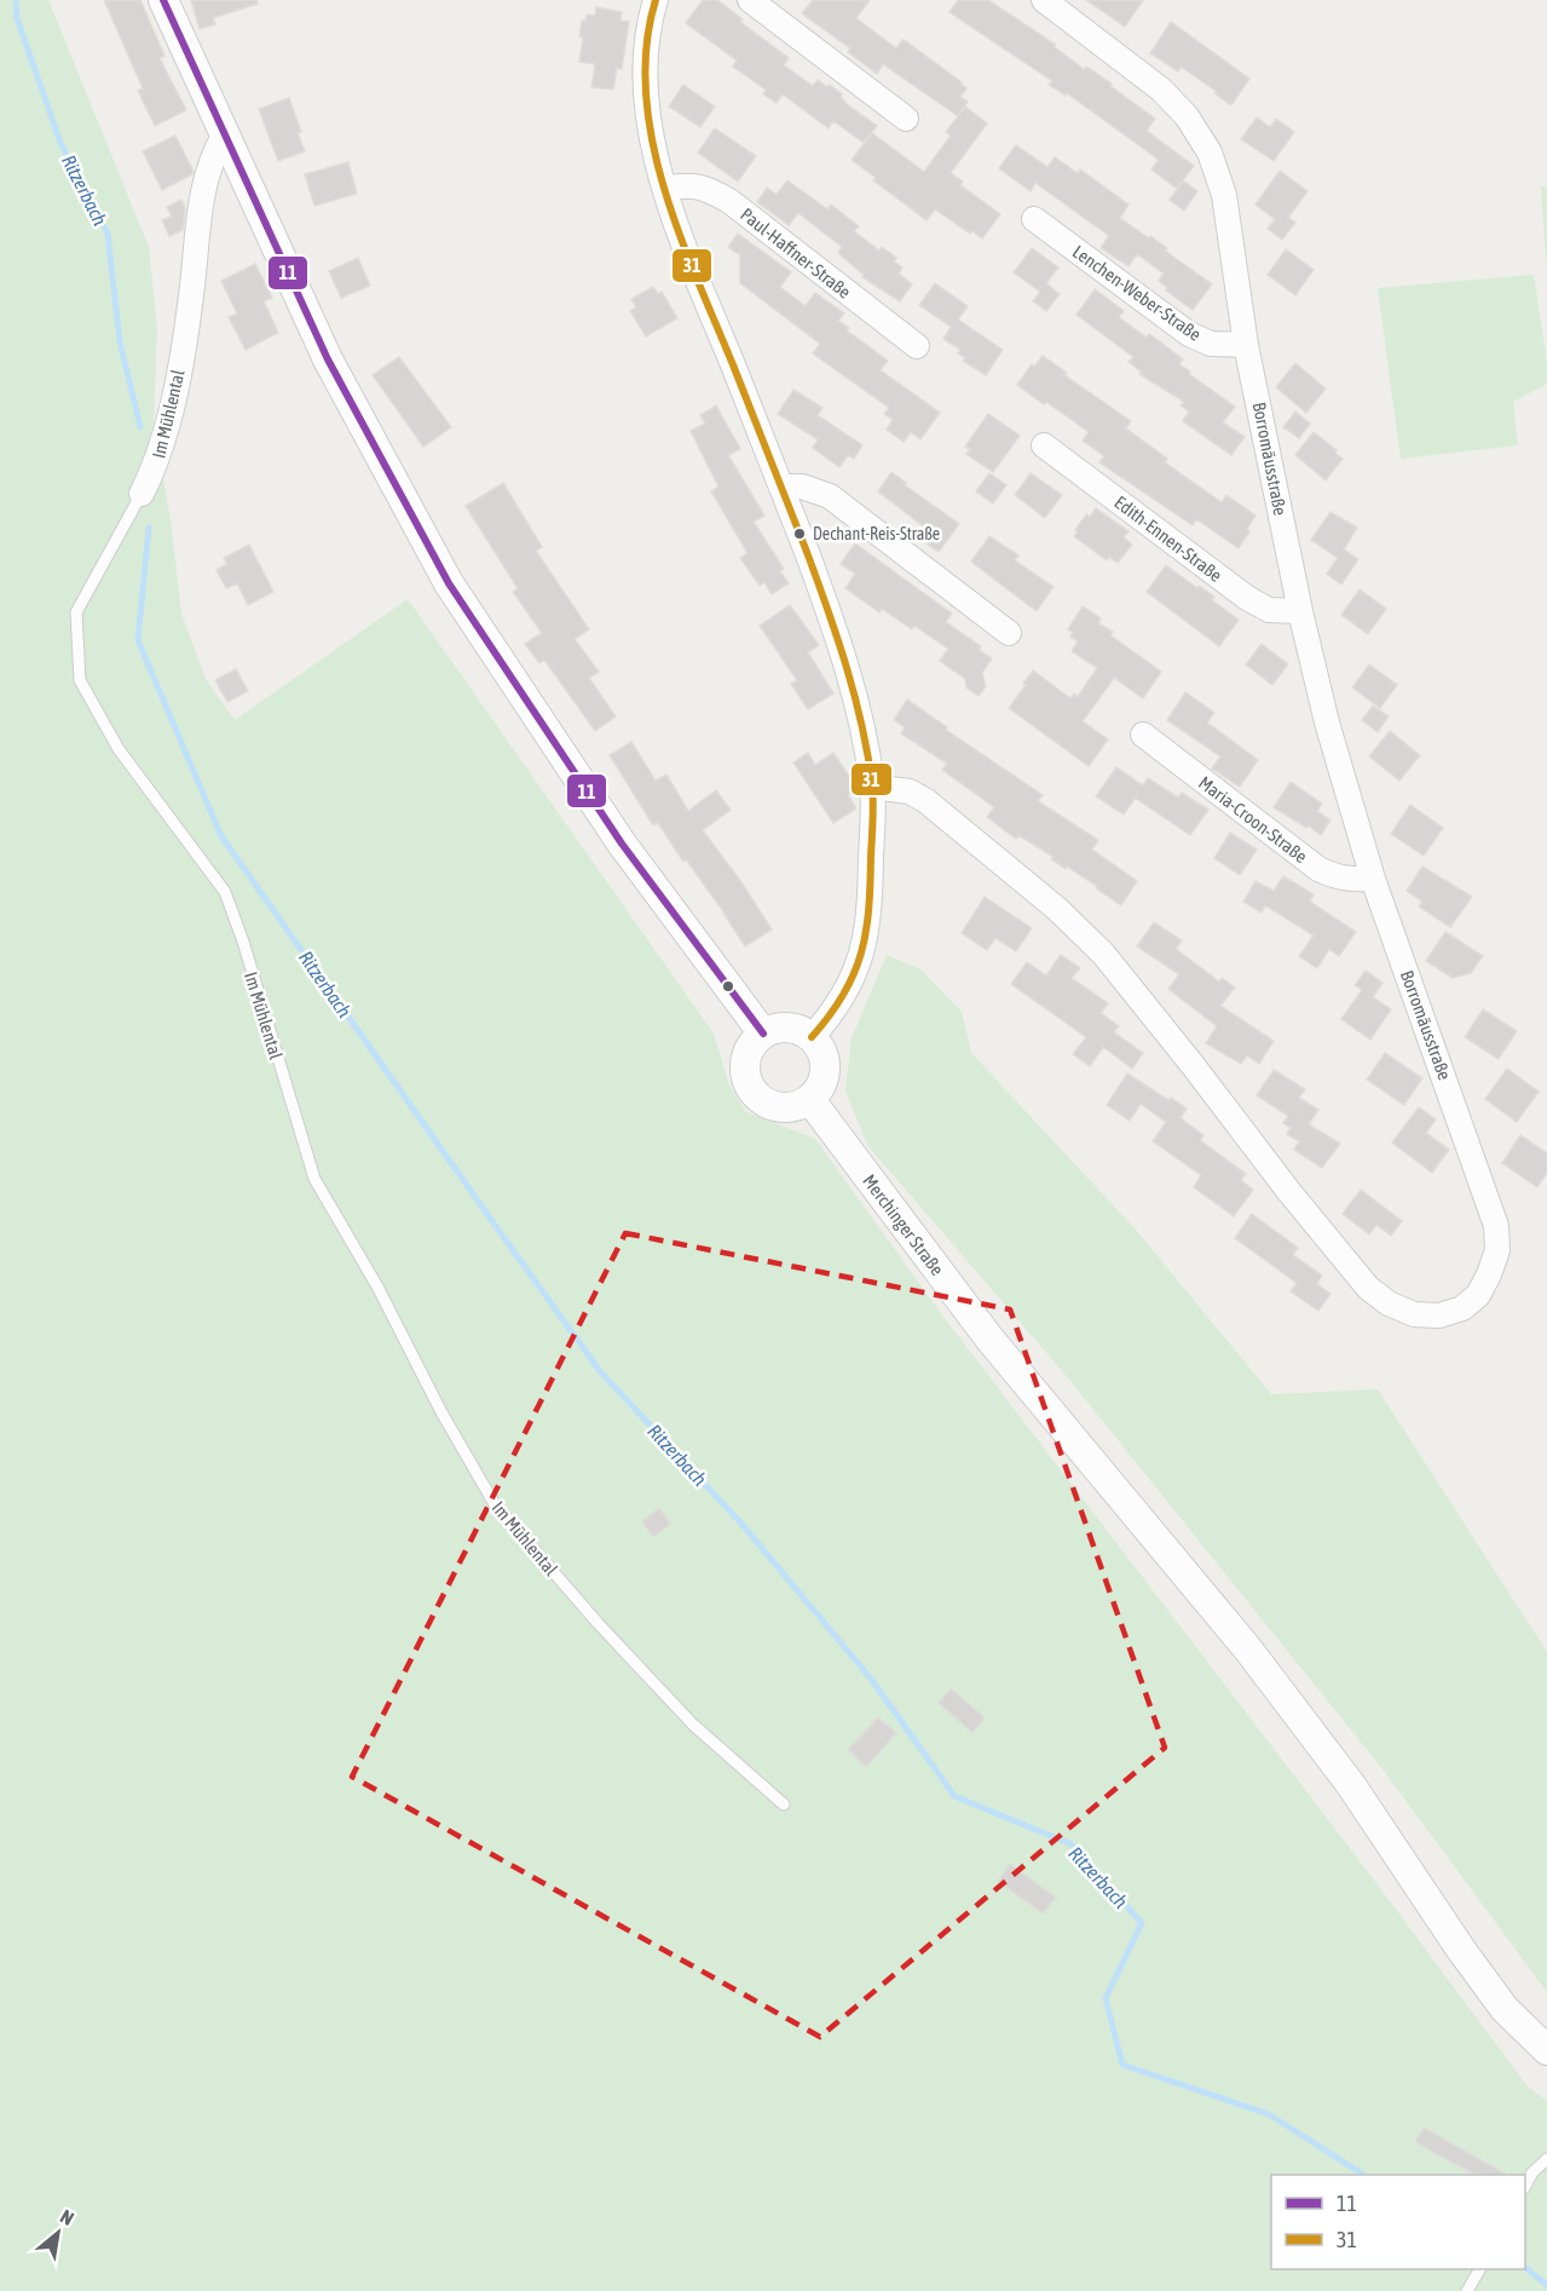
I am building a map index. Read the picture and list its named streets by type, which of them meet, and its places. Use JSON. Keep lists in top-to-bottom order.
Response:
{
  "streets": {
    "street": [
      "Paul-Haffner-Straße",
      "Lenchen-Weber-Straße",
      "Im Mühlental",
      "Borromäusstraße",
      "Edith-Ennen-Straße",
      "Maria-Croon-Straße",
      "Merchinger Straße"
    ]
  },
  "crossings": [
    ["Lenchen-Weber-Straße", "Borromäusstraße"],
    ["Borromäusstraße", "Edith-Ennen-Straße"],
    ["Borromäusstraße", "Maria-Croon-Straße"]
  ],
  "water": ["Ritzerbach"],
  "places": ["Dechant-Reis-Straße"],
  "lines": ["transit line 11", "transit line 31"],
  "legend": ["11", "31"],
  "north": "top right"
}
